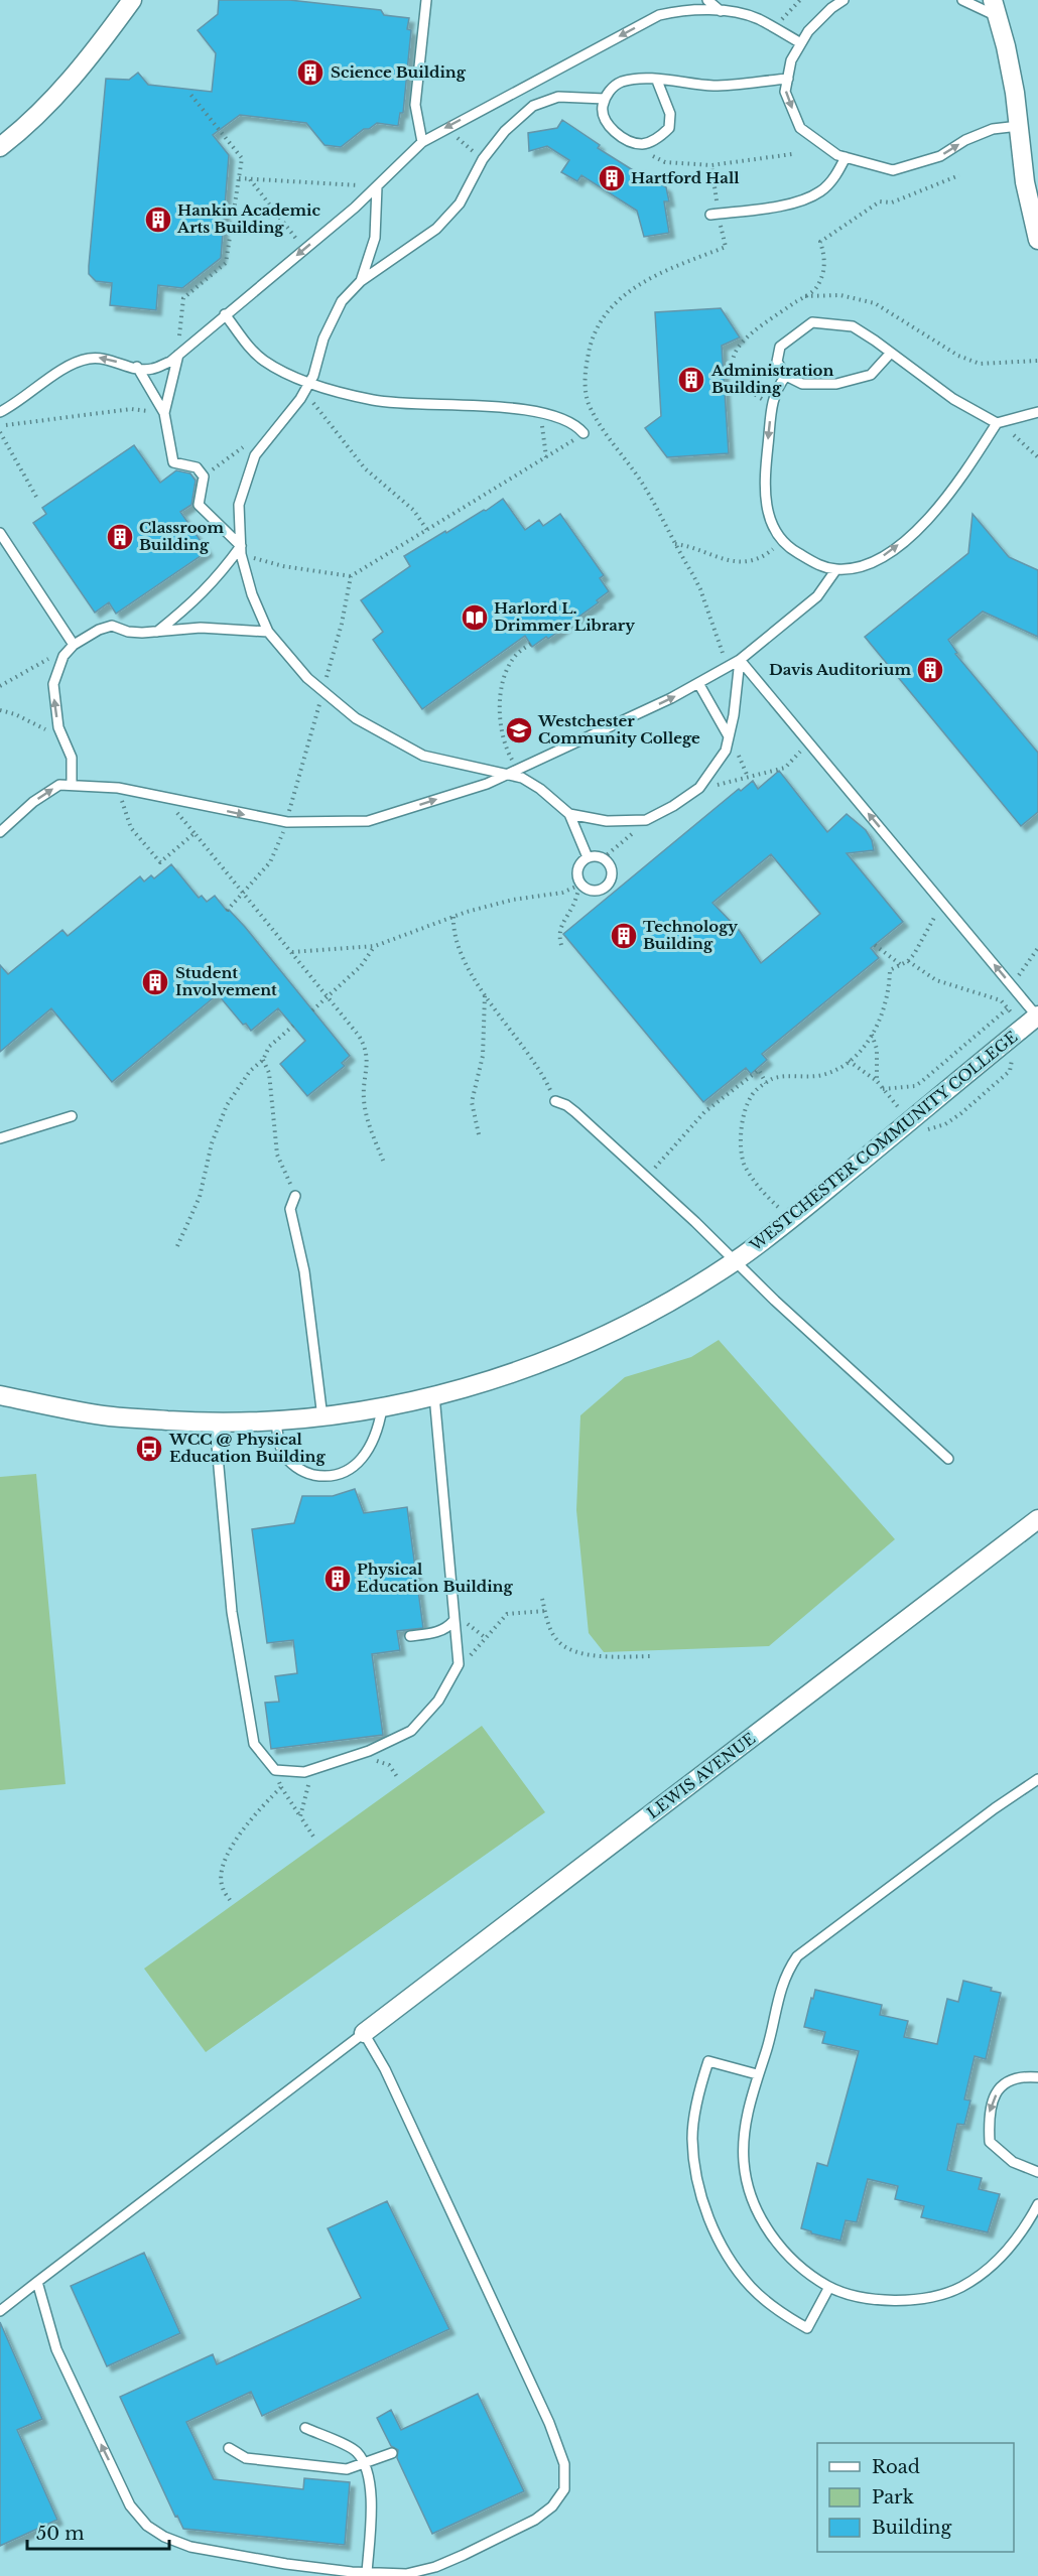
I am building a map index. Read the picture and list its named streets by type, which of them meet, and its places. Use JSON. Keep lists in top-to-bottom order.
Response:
{
  "streets": {
    "street": ["WESTCHESTER COMMUNITY COLLEGE", "LEWIS AVENUE"]
  },
  "places": {
    "building": [
      "Science Building",
      "Hartford Hall",
      "Hankin Academic Arts Building",
      "Administration Building",
      "Classroom Building",
      "Davis Auditorium",
      "Technology Building",
      "Student Involvement",
      "Physical Education Building"
    ],
    "library": ["Harlord L. Drimmer Library"],
    "school or university": ["Westchester Community College"],
    "bus stop": ["WCC @ Physical Education Building"]
  },
  "legend": ["Road", "Park", "Building"],
  "scale_bar": "50 m"
}
